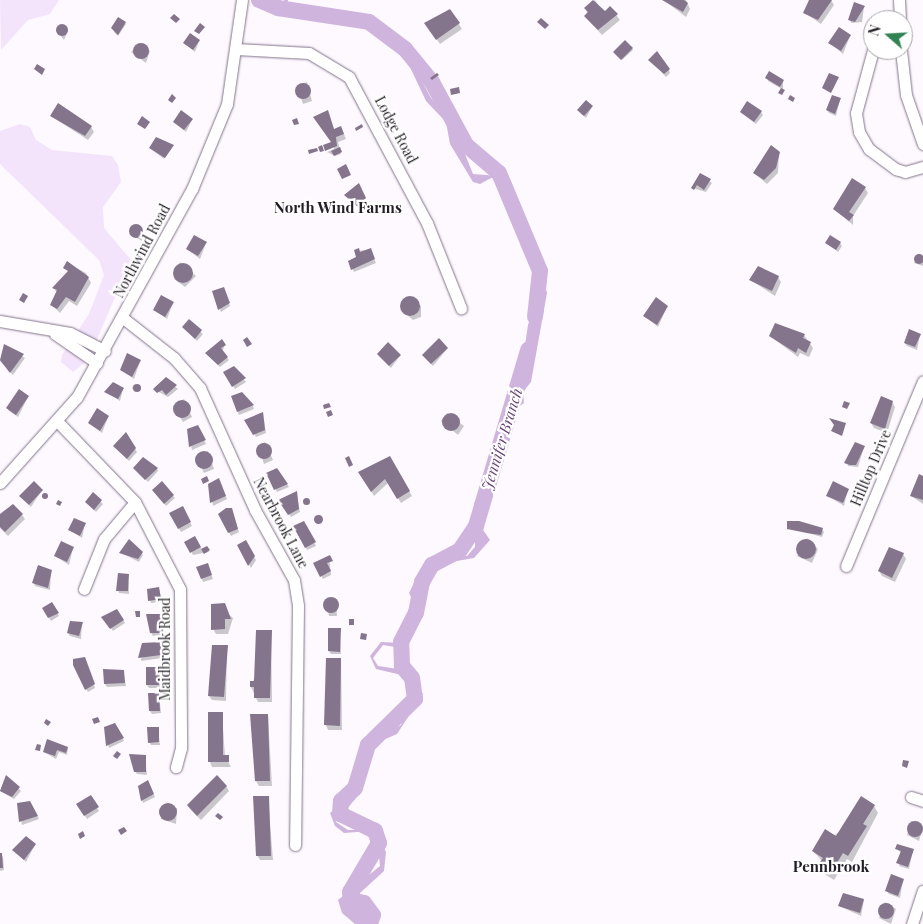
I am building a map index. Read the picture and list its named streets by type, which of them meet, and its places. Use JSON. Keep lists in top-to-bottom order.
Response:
{
  "streets": {
    "street": [
      "Lodge Road",
      "Northwind Road",
      "Hilltop Drive",
      "Nearbrook Lane",
      "Maidbrook Road"
    ]
  },
  "crossings": [
    ["Lodge Road", "Northwind Road"],
    ["Northwind Road", "Nearbrook Lane"],
    ["Northwind Road", "Maidbrook Road"]
  ],
  "districts": ["North Wind Farms", "Pennbrook"],
  "water": ["Jennifer Branch"],
  "north": "left"
}
